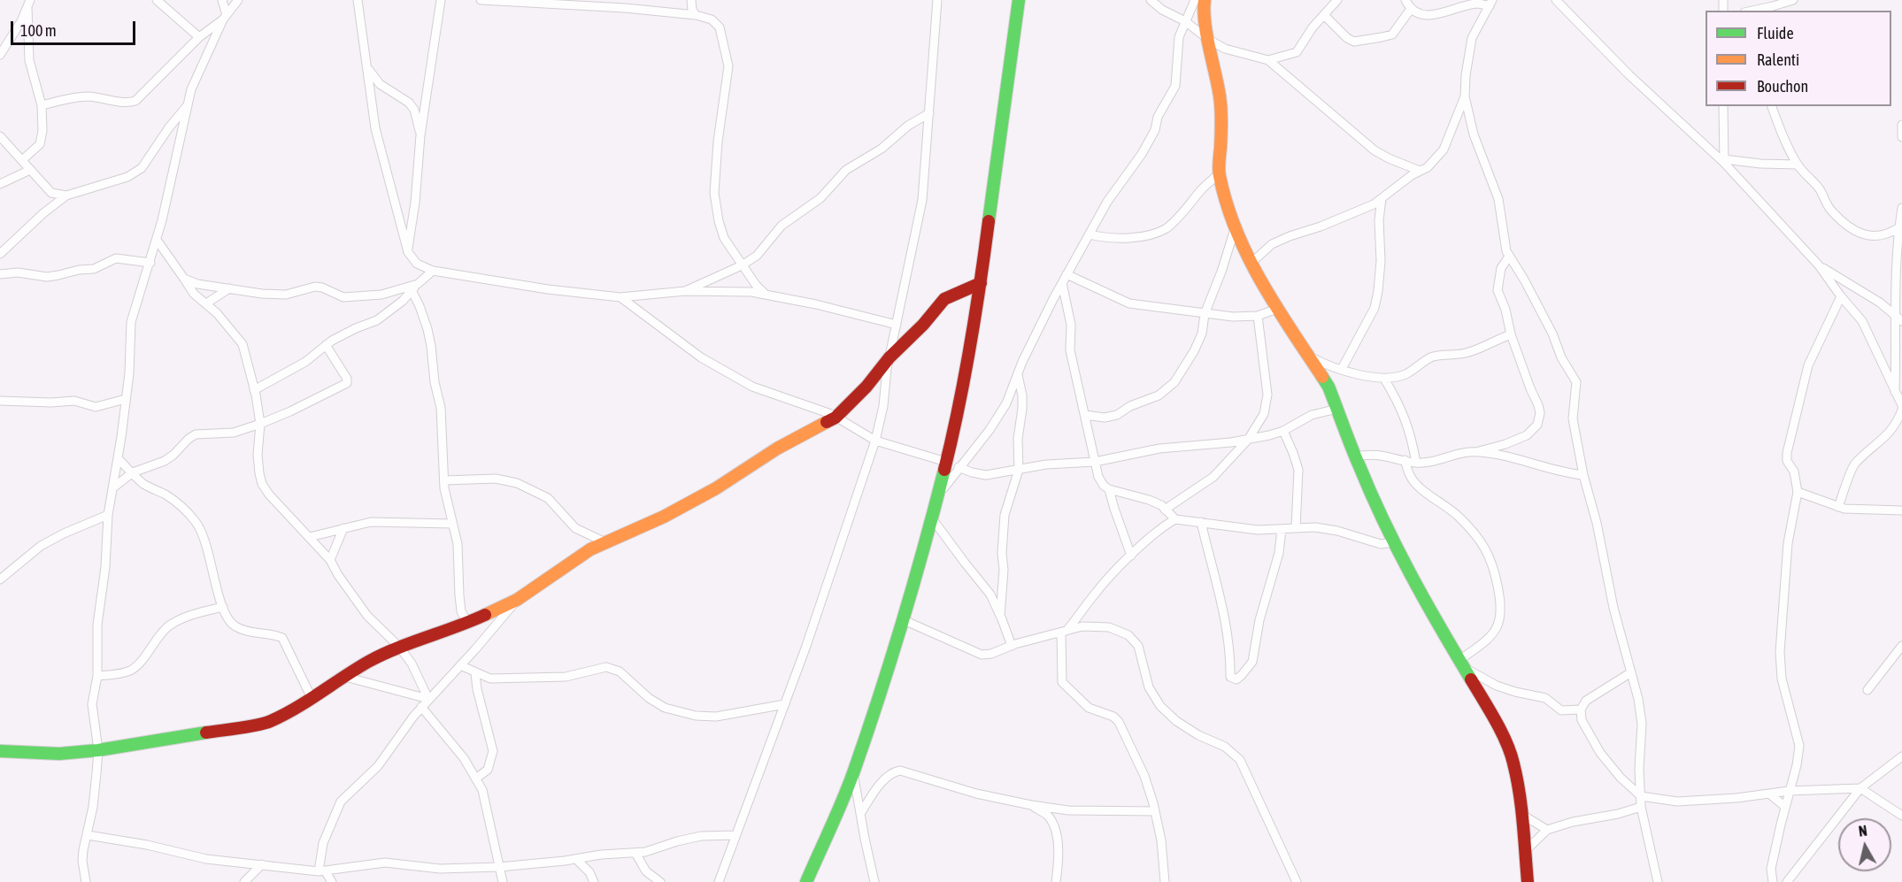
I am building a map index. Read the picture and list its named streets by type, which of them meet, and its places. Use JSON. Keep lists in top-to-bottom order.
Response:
{
  "legend": ["Fluide", "Ralenti", "Bouchon"],
  "scale_bar": "100 m",
  "north": "top"
}
